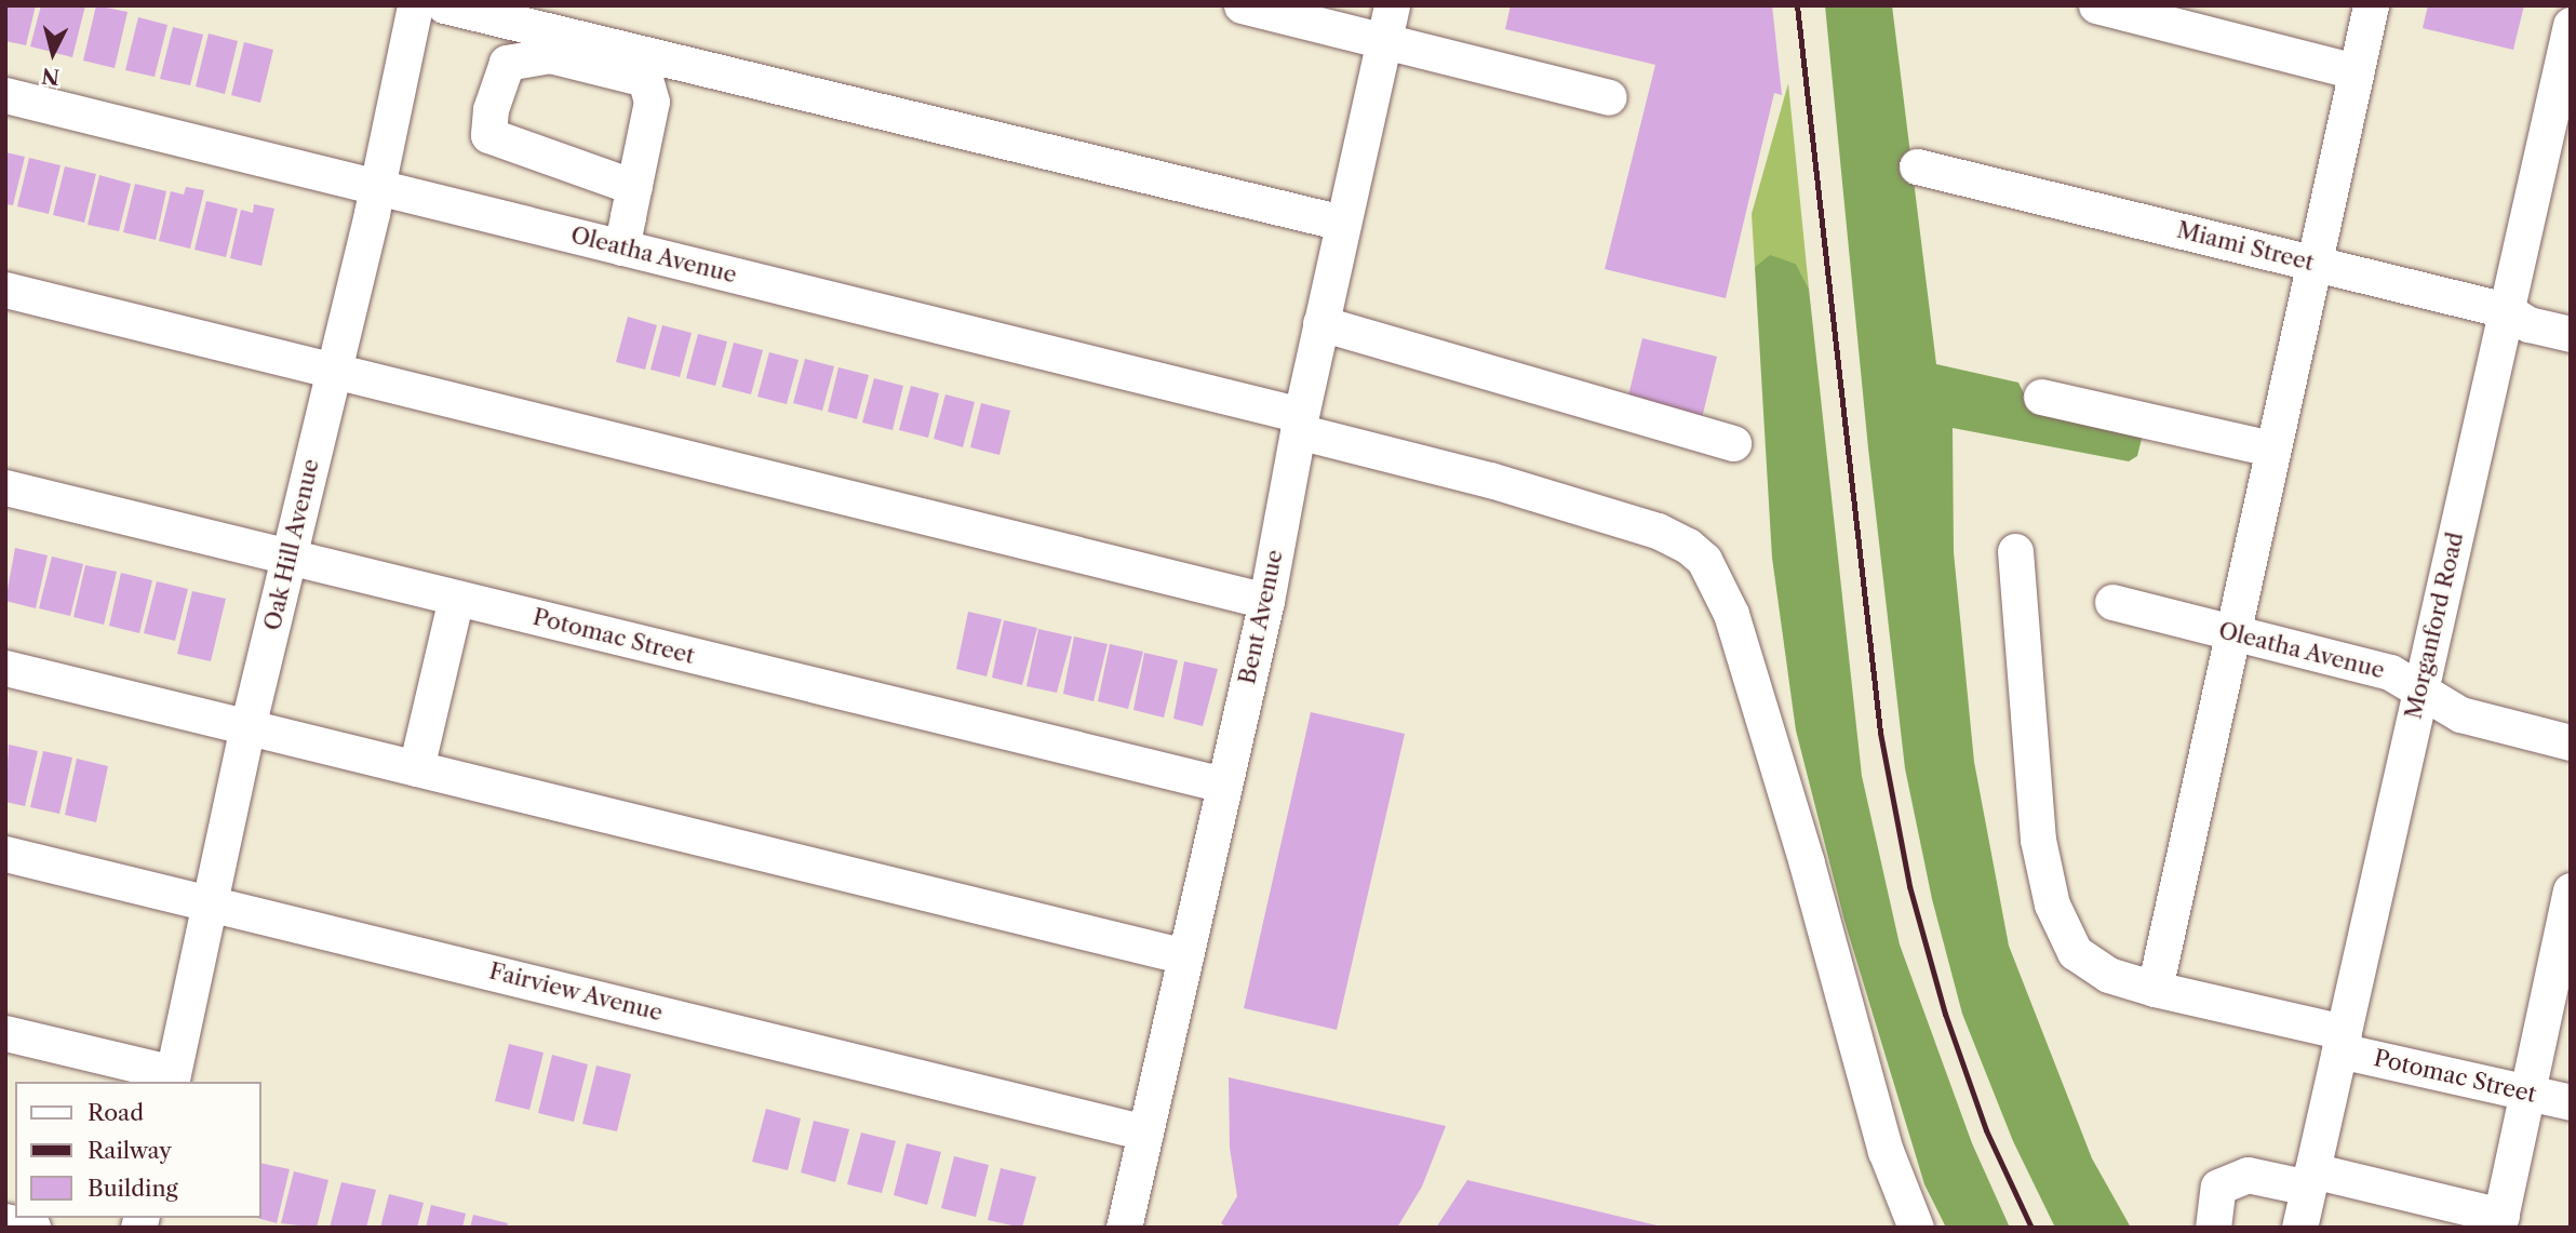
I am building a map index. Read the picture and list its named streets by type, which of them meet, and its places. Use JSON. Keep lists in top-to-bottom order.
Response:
{
  "streets": {
    "street": [
      "Miami Street",
      "Oleatha Avenue",
      "Oak Hill Avenue",
      "Bent Avenue",
      "Morganford Road",
      "Potomac Street",
      "Fairview Avenue"
    ]
  },
  "crossings": [
    ["Miami Street", "Morganford Road"],
    ["Oleatha Avenue", "Oak Hill Avenue"],
    ["Oleatha Avenue", "Bent Avenue"],
    ["Oleatha Avenue", "Morganford Road"],
    ["Oak Hill Avenue", "Potomac Street"],
    ["Oak Hill Avenue", "Fairview Avenue"],
    ["Bent Avenue", "Potomac Street"],
    ["Bent Avenue", "Fairview Avenue"],
    ["Morganford Road", "Potomac Street"]
  ],
  "legend": ["Road", "Railway", "Building"],
  "north": "bottom"
}
